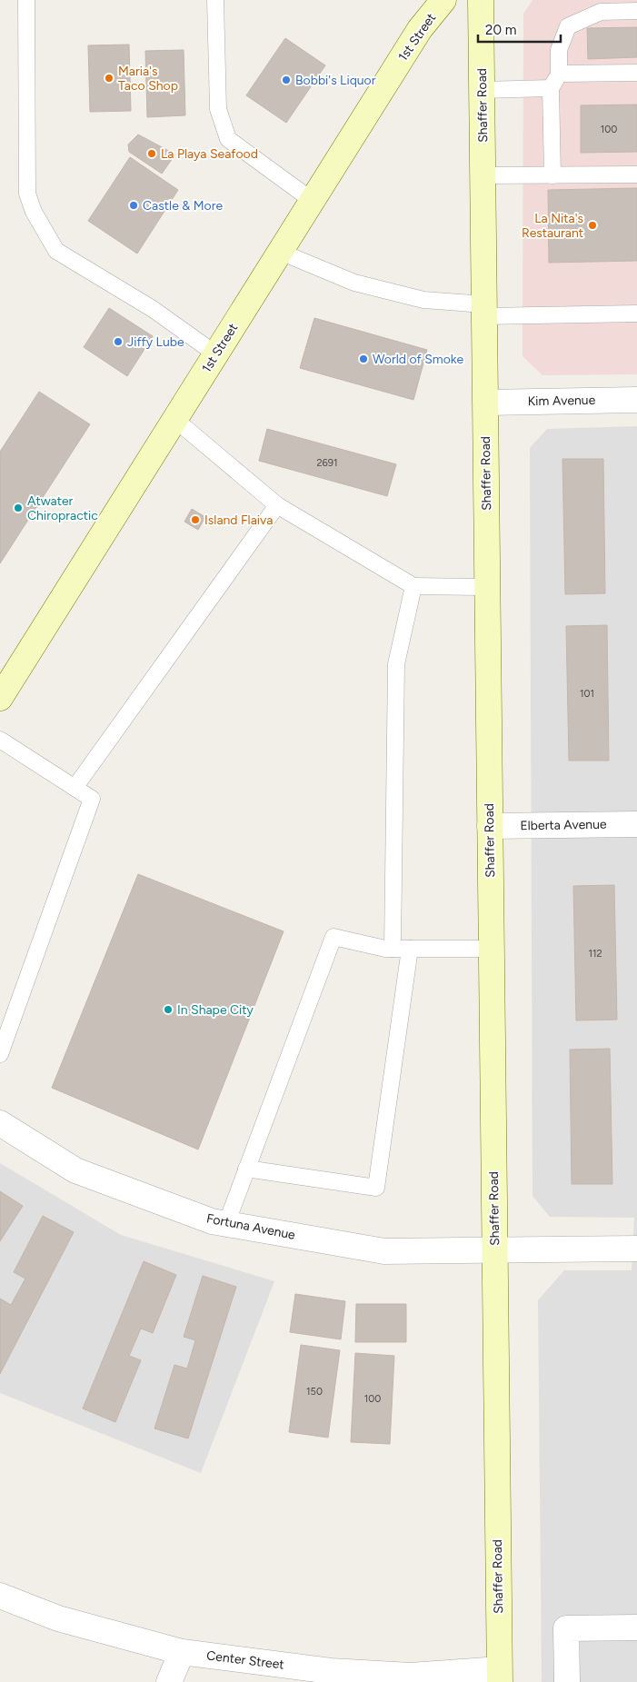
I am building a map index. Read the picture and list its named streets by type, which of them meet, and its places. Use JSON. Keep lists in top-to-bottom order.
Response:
{
  "streets": {
    "main road": ["1st Street", "Shaffer Road"],
    "street": [
      "Kim Avenue",
      "Elberta Avenue",
      "Fortuna Avenue",
      "Center Street"
    ]
  },
  "crossings": [
    ["Shaffer Road", "Kim Avenue"],
    ["Shaffer Road", "Elberta Avenue"],
    ["Shaffer Road", "Fortuna Avenue"],
    ["Shaffer Road", "Center Street"]
  ],
  "places": [
    "Maria's Taco Shop",
    "Bobbi's Liquor",
    "La Playa Seafood",
    "Castle & More",
    "La Nita's Restaurant",
    "Jiffy Lube",
    "World of Smoke",
    "Atwater Chiropractic",
    "Island Flaiva",
    "In Shape City"
  ],
  "house_numbers": [
    "100",
    "2691",
    "101",
    "112",
    "150",
    "100"
  ],
  "scale_bar": "20 m"
}
